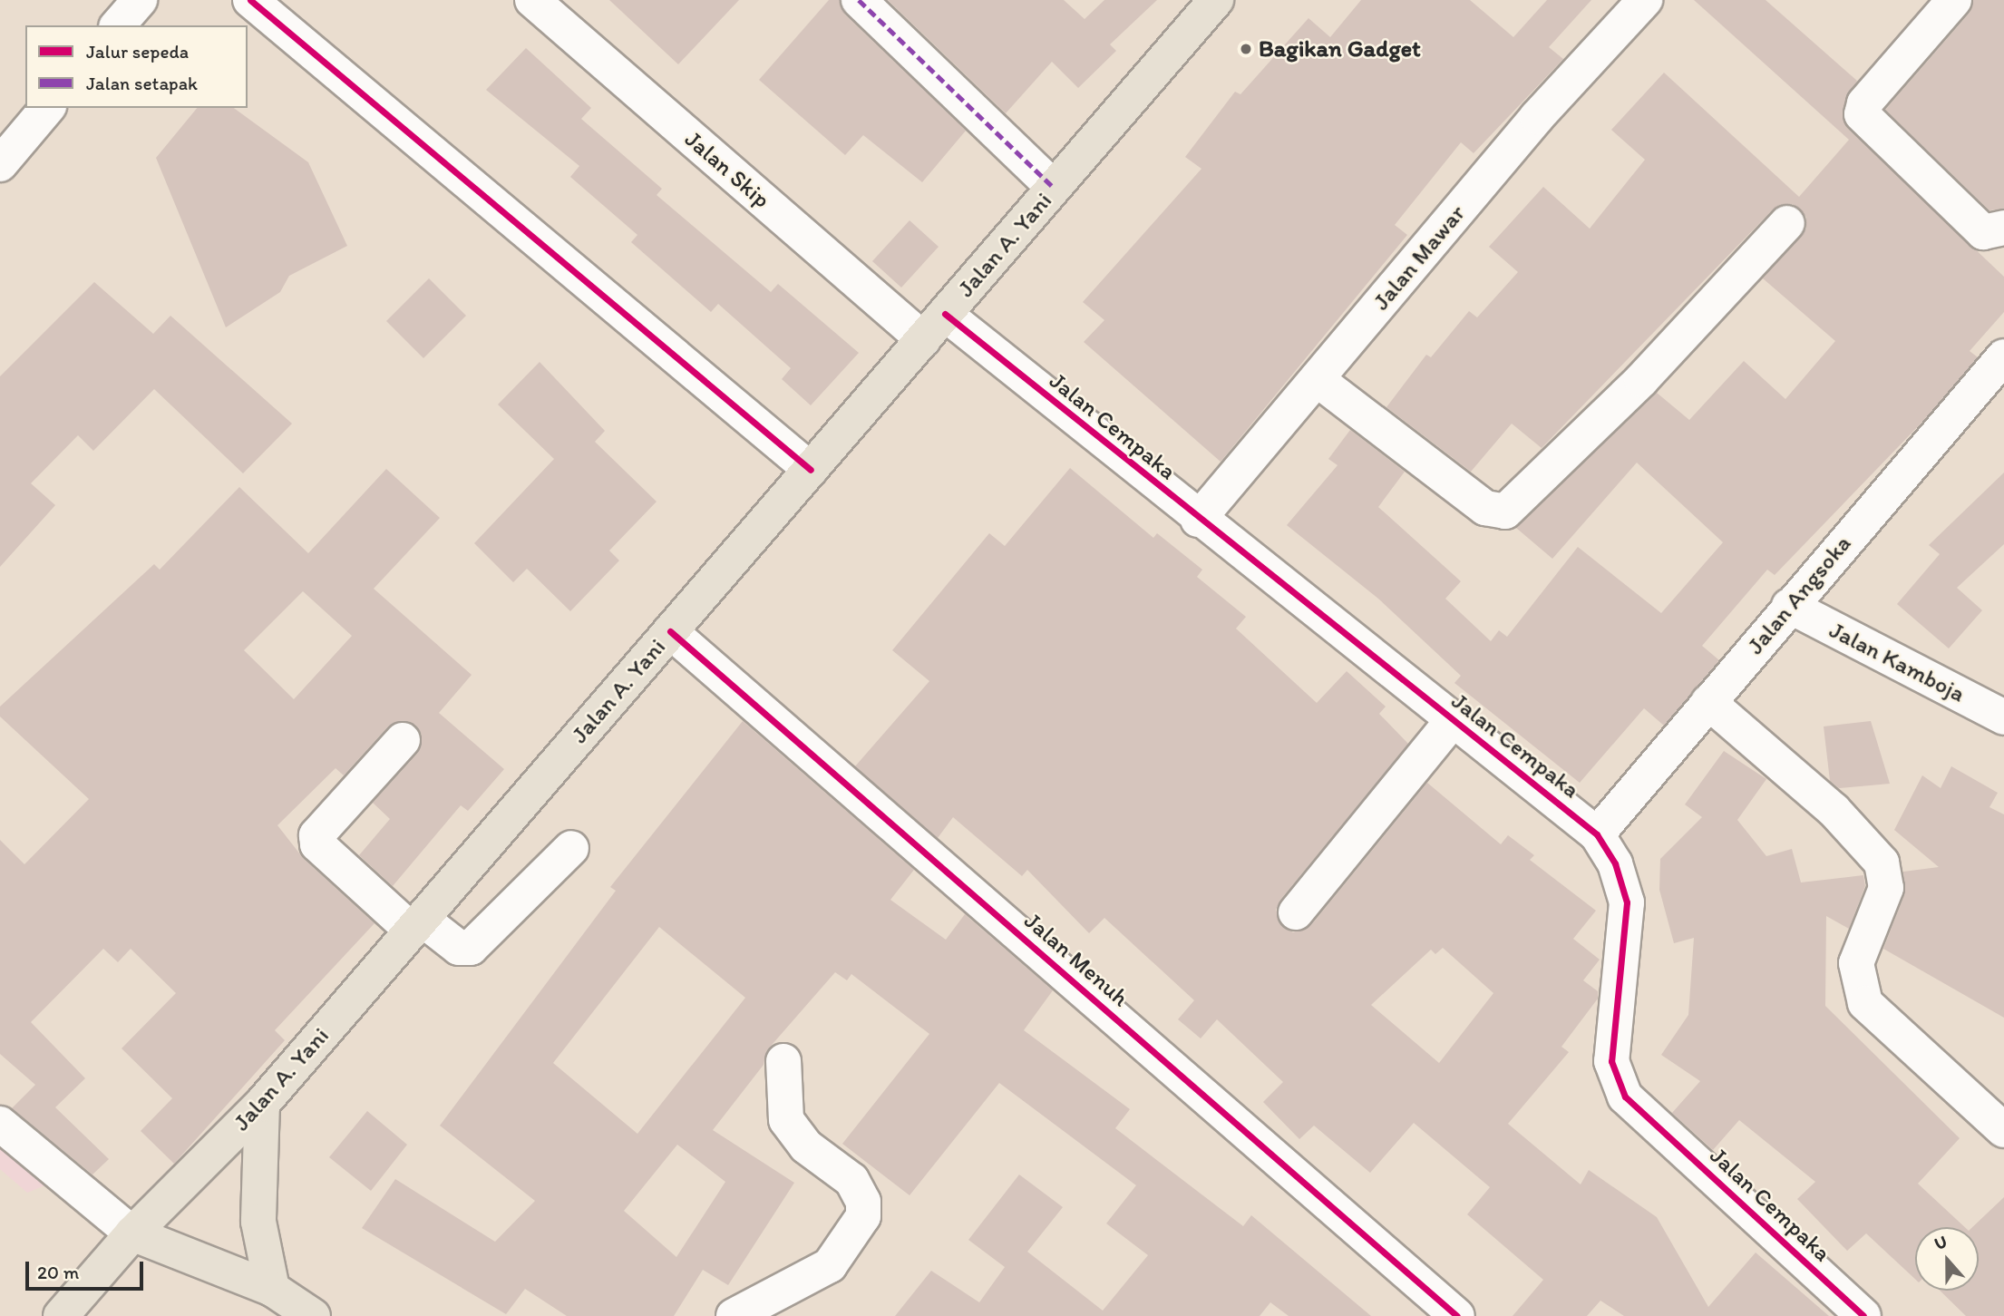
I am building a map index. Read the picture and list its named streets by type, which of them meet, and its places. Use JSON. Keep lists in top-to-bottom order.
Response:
{
  "streets": {
    "highway": ["Jalan A. Yani"],
    "street": [
      "Jalan Skip",
      "Jalan Mawar",
      "Jalan Cempaka",
      "Jalan Angsoka",
      "Jalan Kamboja",
      "Jalan Menuh"
    ]
  },
  "crossings": [
    ["Jalan Skip", "Jalan A. Yani"],
    ["Jalan Skip", "Jalan Cempaka"],
    ["Jalan A. Yani", "Jalan Cempaka"],
    ["Jalan A. Yani", "Jalan Menuh"],
    ["Jalan Mawar", "Jalan Cempaka"],
    ["Jalan Cempaka", "Jalan Angsoka"],
    ["Jalan Angsoka", "Jalan Kamboja"]
  ],
  "places": ["Bagikan Gadget"],
  "legend": ["Jalur sepeda", "Jalan setapak"],
  "scale_bar": "20 m",
  "north": "top"
}
